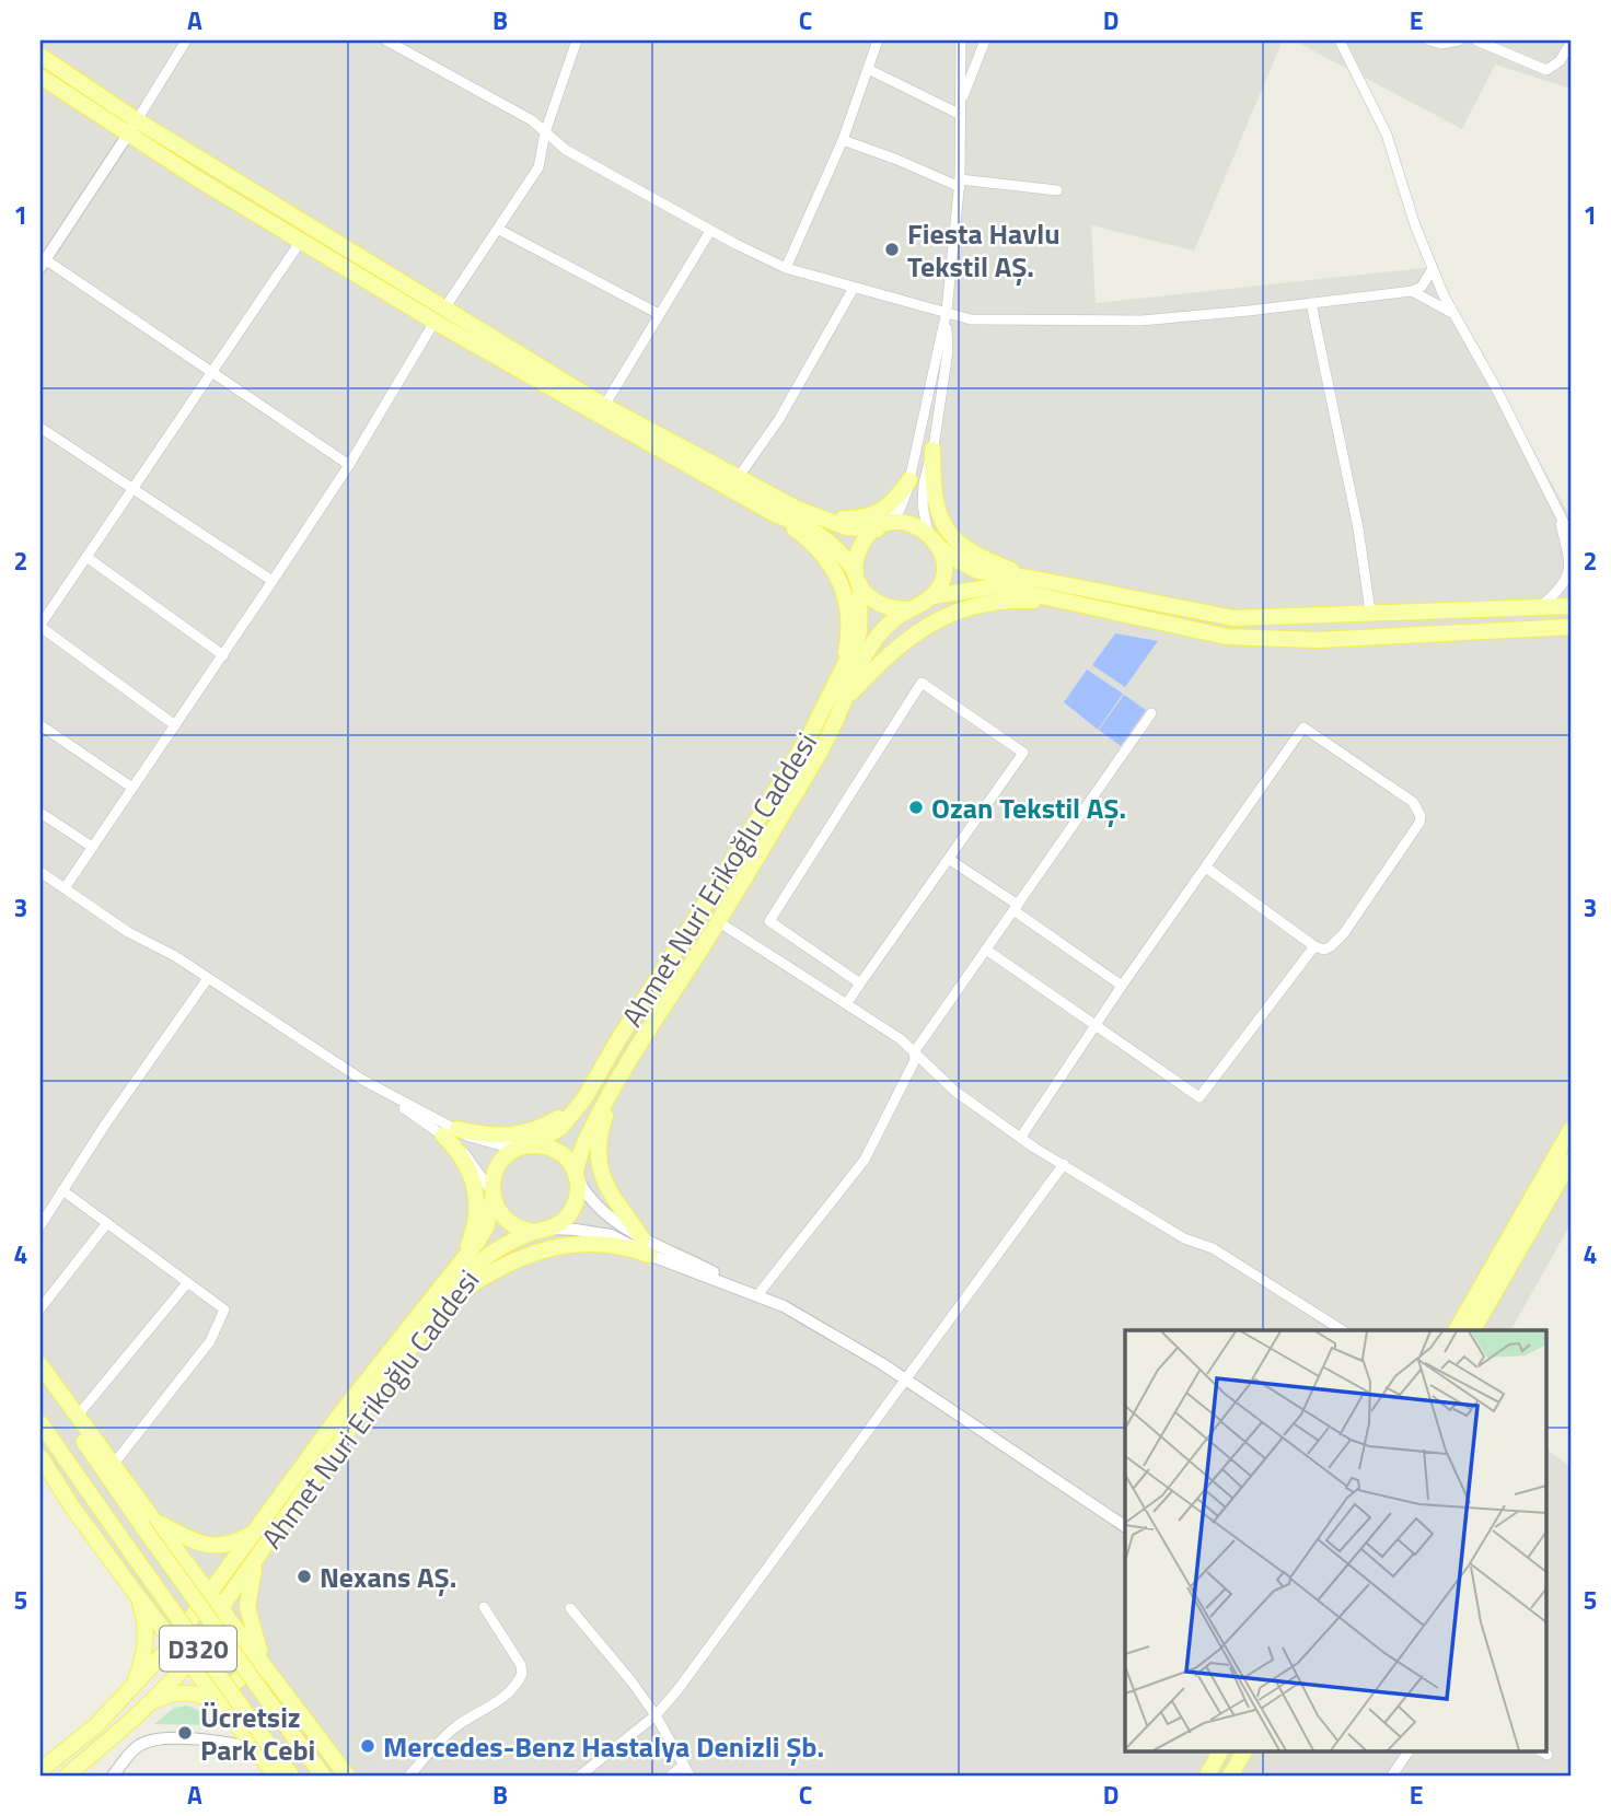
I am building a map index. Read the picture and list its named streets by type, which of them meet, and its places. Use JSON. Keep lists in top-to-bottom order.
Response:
{
  "streets": {
    "main road": ["Ahmet Nuri Erikoğlu Caddesi", "D320"]
  },
  "places": [
    "Fiesta Havlu Tekstil AŞ.",
    "Ozan Tekstil AŞ.",
    "Nexans AŞ.",
    "Ücretsiz Park Cebi",
    "Mercedes-Benz Hastalya Denizli Şb."
  ],
  "grid": {
    "columns": [
      "A",
      "B",
      "C",
      "D",
      "E"
    ],
    "rows": [
      "1",
      "2",
      "3",
      "4",
      "5"
    ]
  }
}
